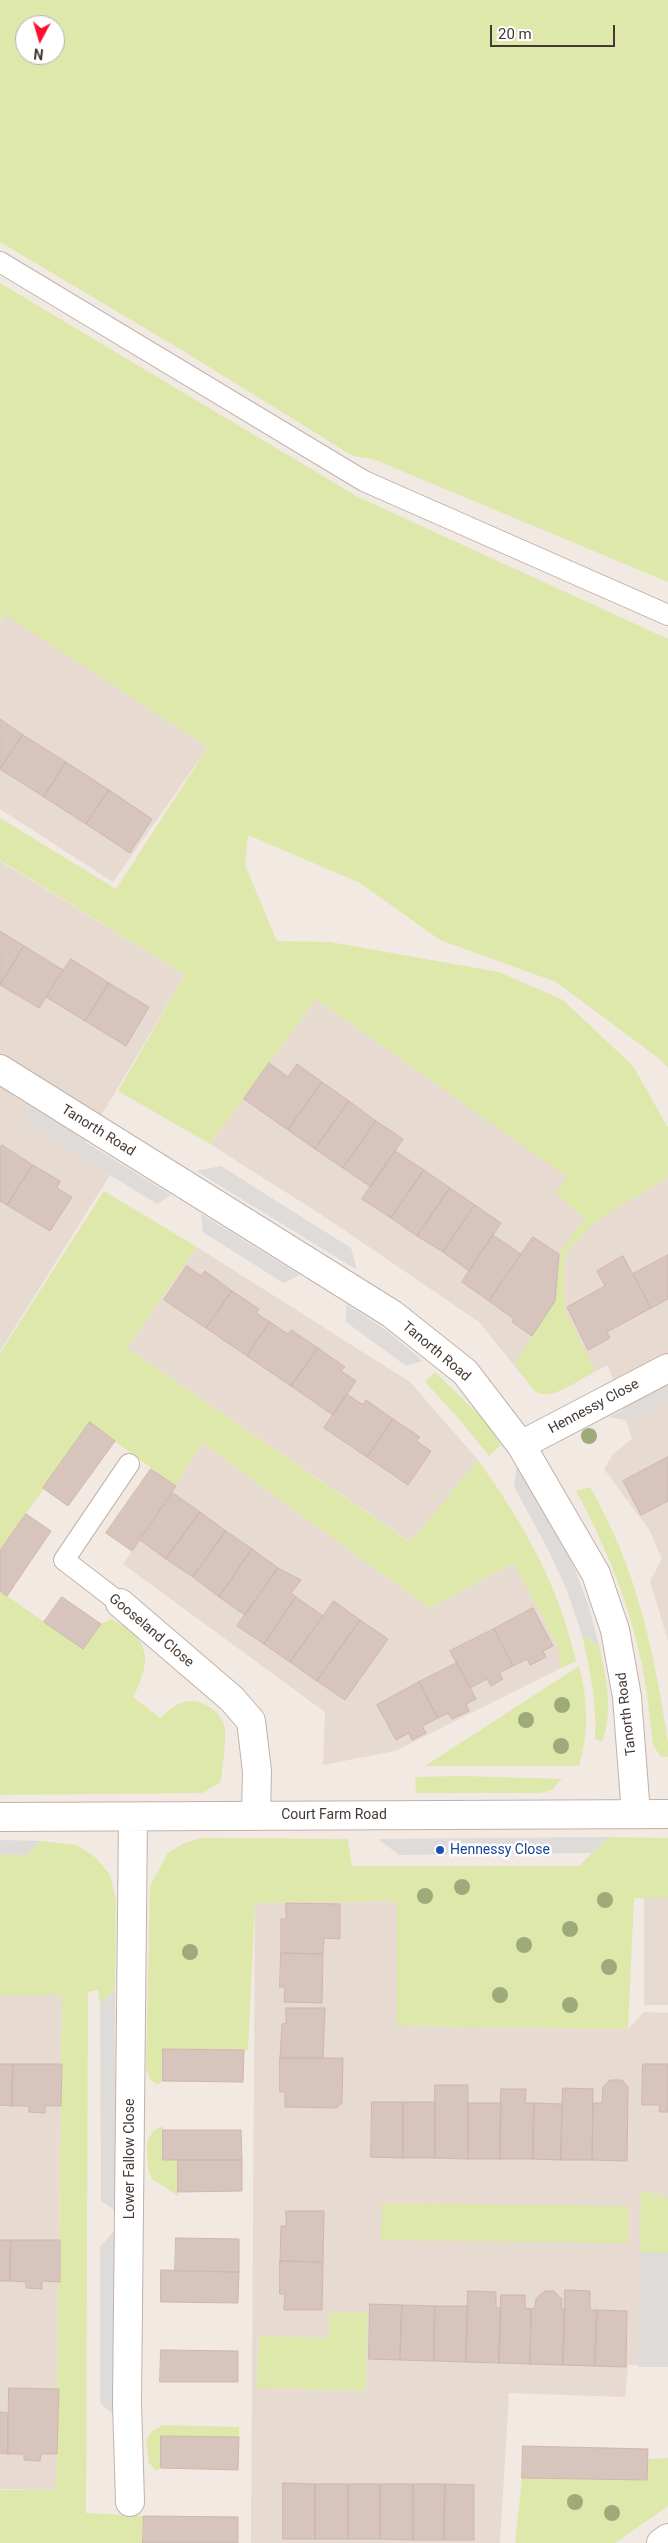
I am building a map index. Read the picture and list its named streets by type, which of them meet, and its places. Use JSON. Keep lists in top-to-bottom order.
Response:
{
  "streets": {
    "street": [
      "Tanorth Road",
      "Hennessy Close",
      "Gooseland Close",
      "Court Farm Road",
      "Lower Fallow Close"
    ]
  },
  "crossings": [
    ["Tanorth Road", "Hennessy Close"],
    ["Tanorth Road", "Court Farm Road"],
    ["Gooseland Close", "Court Farm Road"],
    ["Court Farm Road", "Lower Fallow Close"]
  ],
  "places": ["Hennessy Close"],
  "scale_bar": "20 m",
  "north": "bottom"
}
